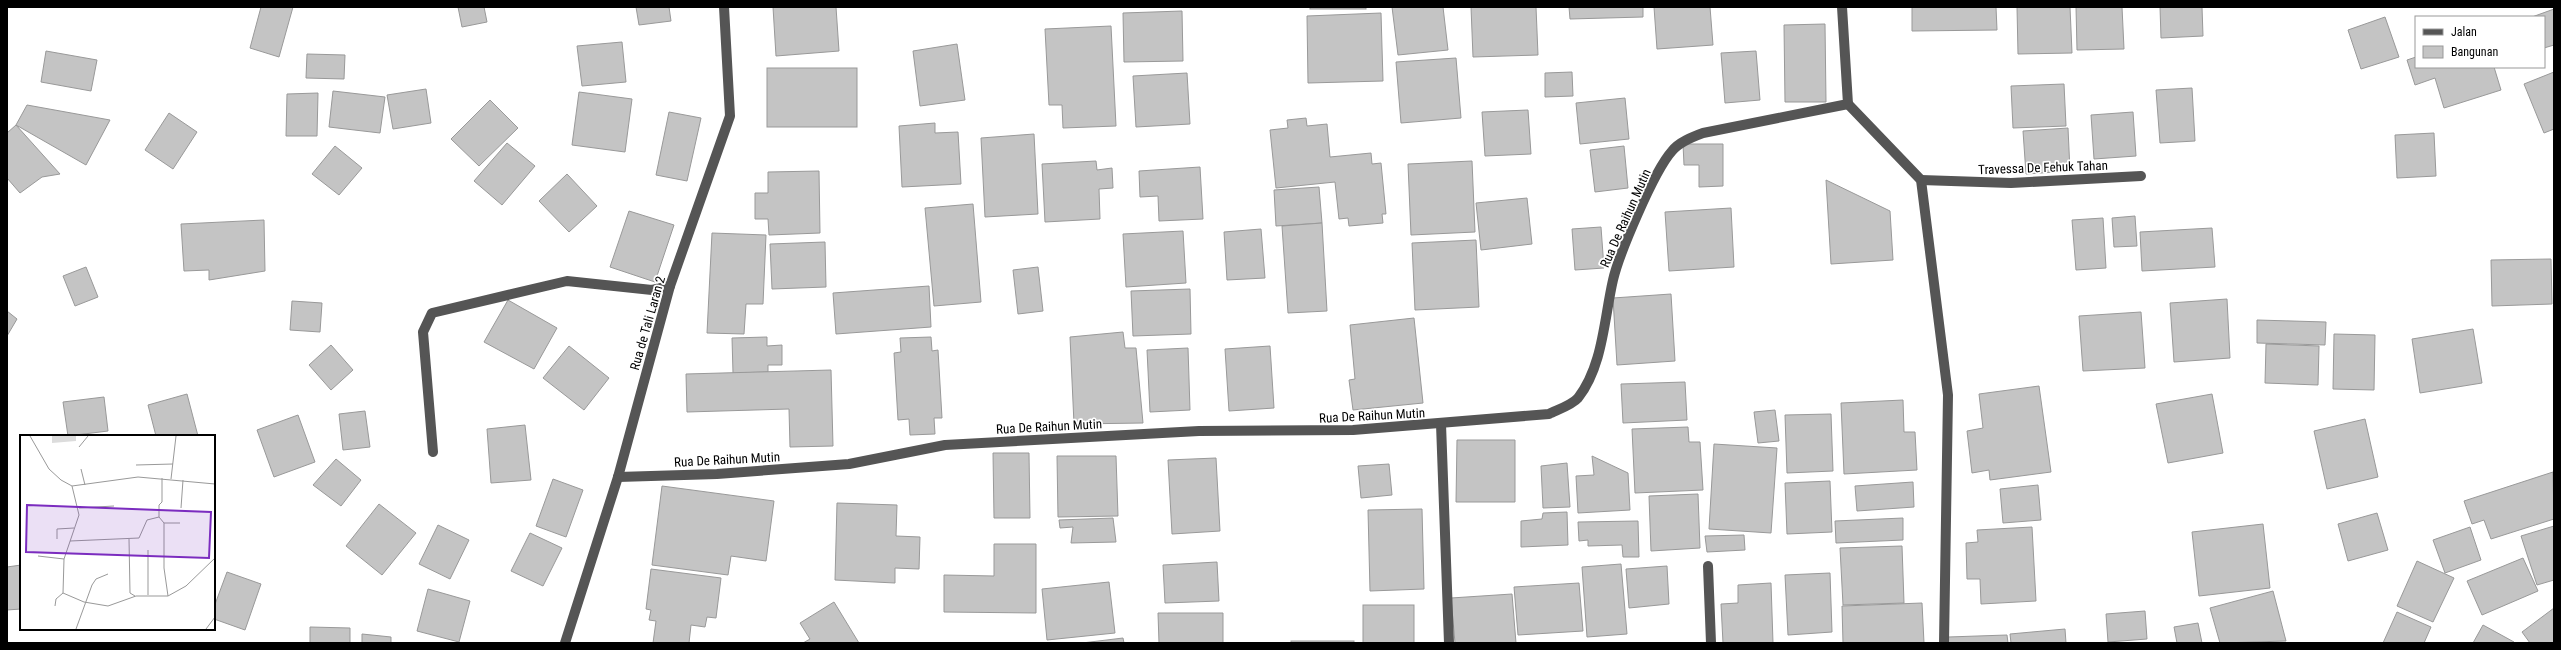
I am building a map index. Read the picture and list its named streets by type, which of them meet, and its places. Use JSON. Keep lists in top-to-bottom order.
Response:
{
  "streets": {
    "street": ["Travessa De Fehuk Tahan", "Rua De Raihun Mutin", "Rua de Tali Laran 2"]
  },
  "crossings": [
    ["Rua De Raihun Mutin", "Rua de Tali Laran 2"]
  ],
  "legend": ["Jalan", "Bangunan"]
}
